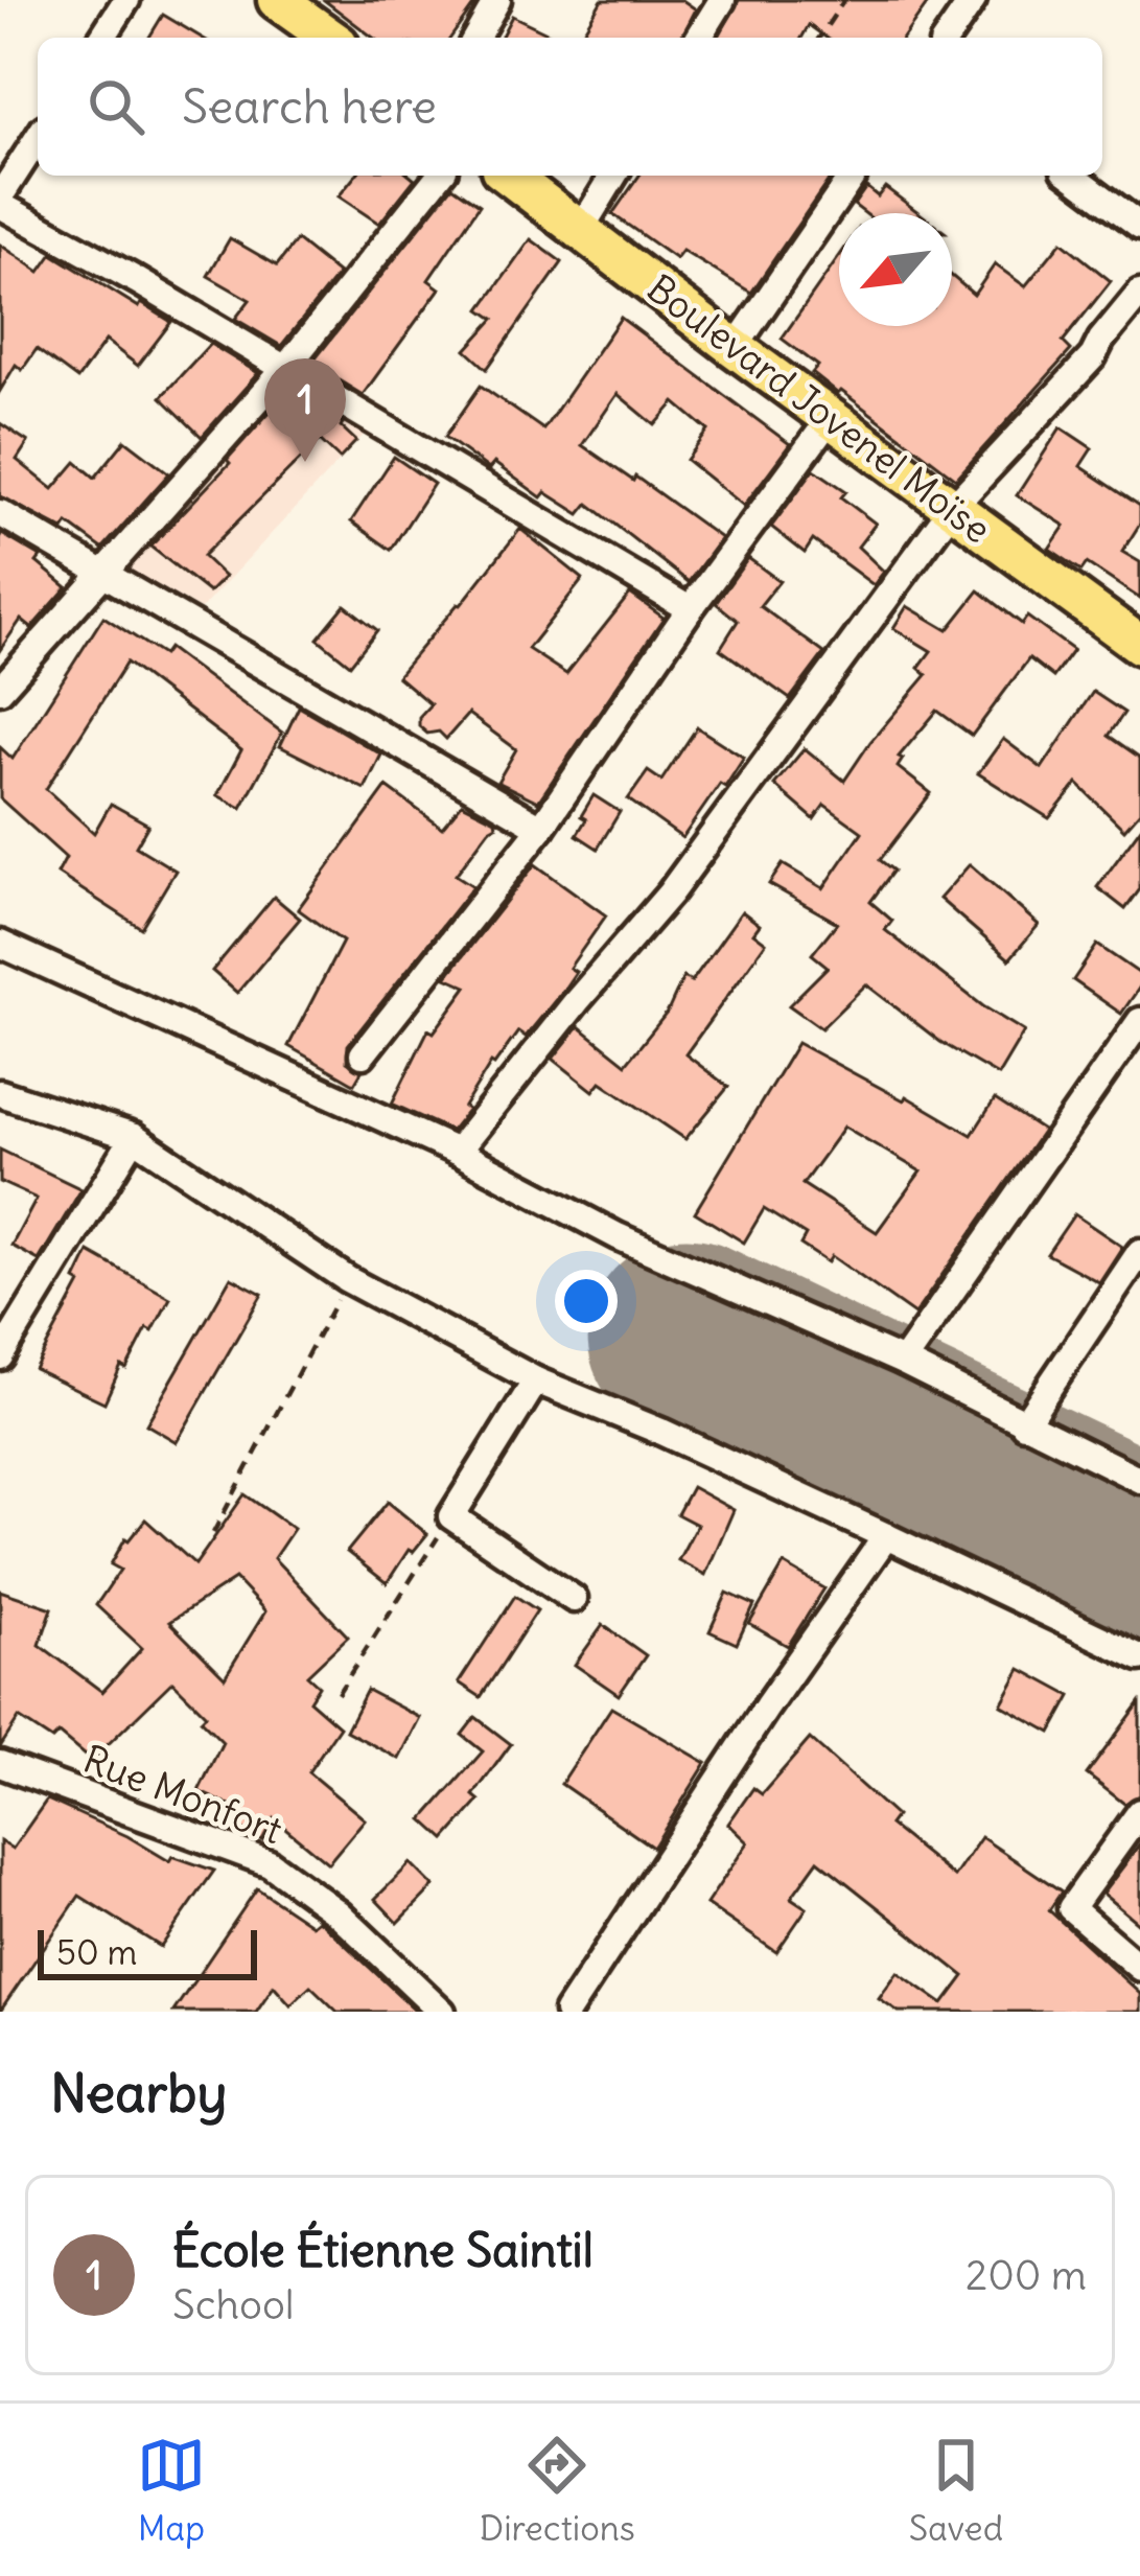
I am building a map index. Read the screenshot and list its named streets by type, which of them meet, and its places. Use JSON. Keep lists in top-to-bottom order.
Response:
{
  "streets": {
    "main road": ["Boulevard Jovenel Moïse"],
    "street": ["Rue Monfort"]
  },
  "scale_bar": "50 m",
  "north": "bottom left",
  "page": {
    "search": "Search here",
    "pins": "1",
    "scale": "50 m",
    "heading": "Nearby",
    "list": [
      {
        "mark": "1",
        "name": "École Étienne Saintil",
        "note": "School",
        "value": "200 m"
      }
    ],
    "nav": ["Map", "Directions", "Saved"]
  }
}
